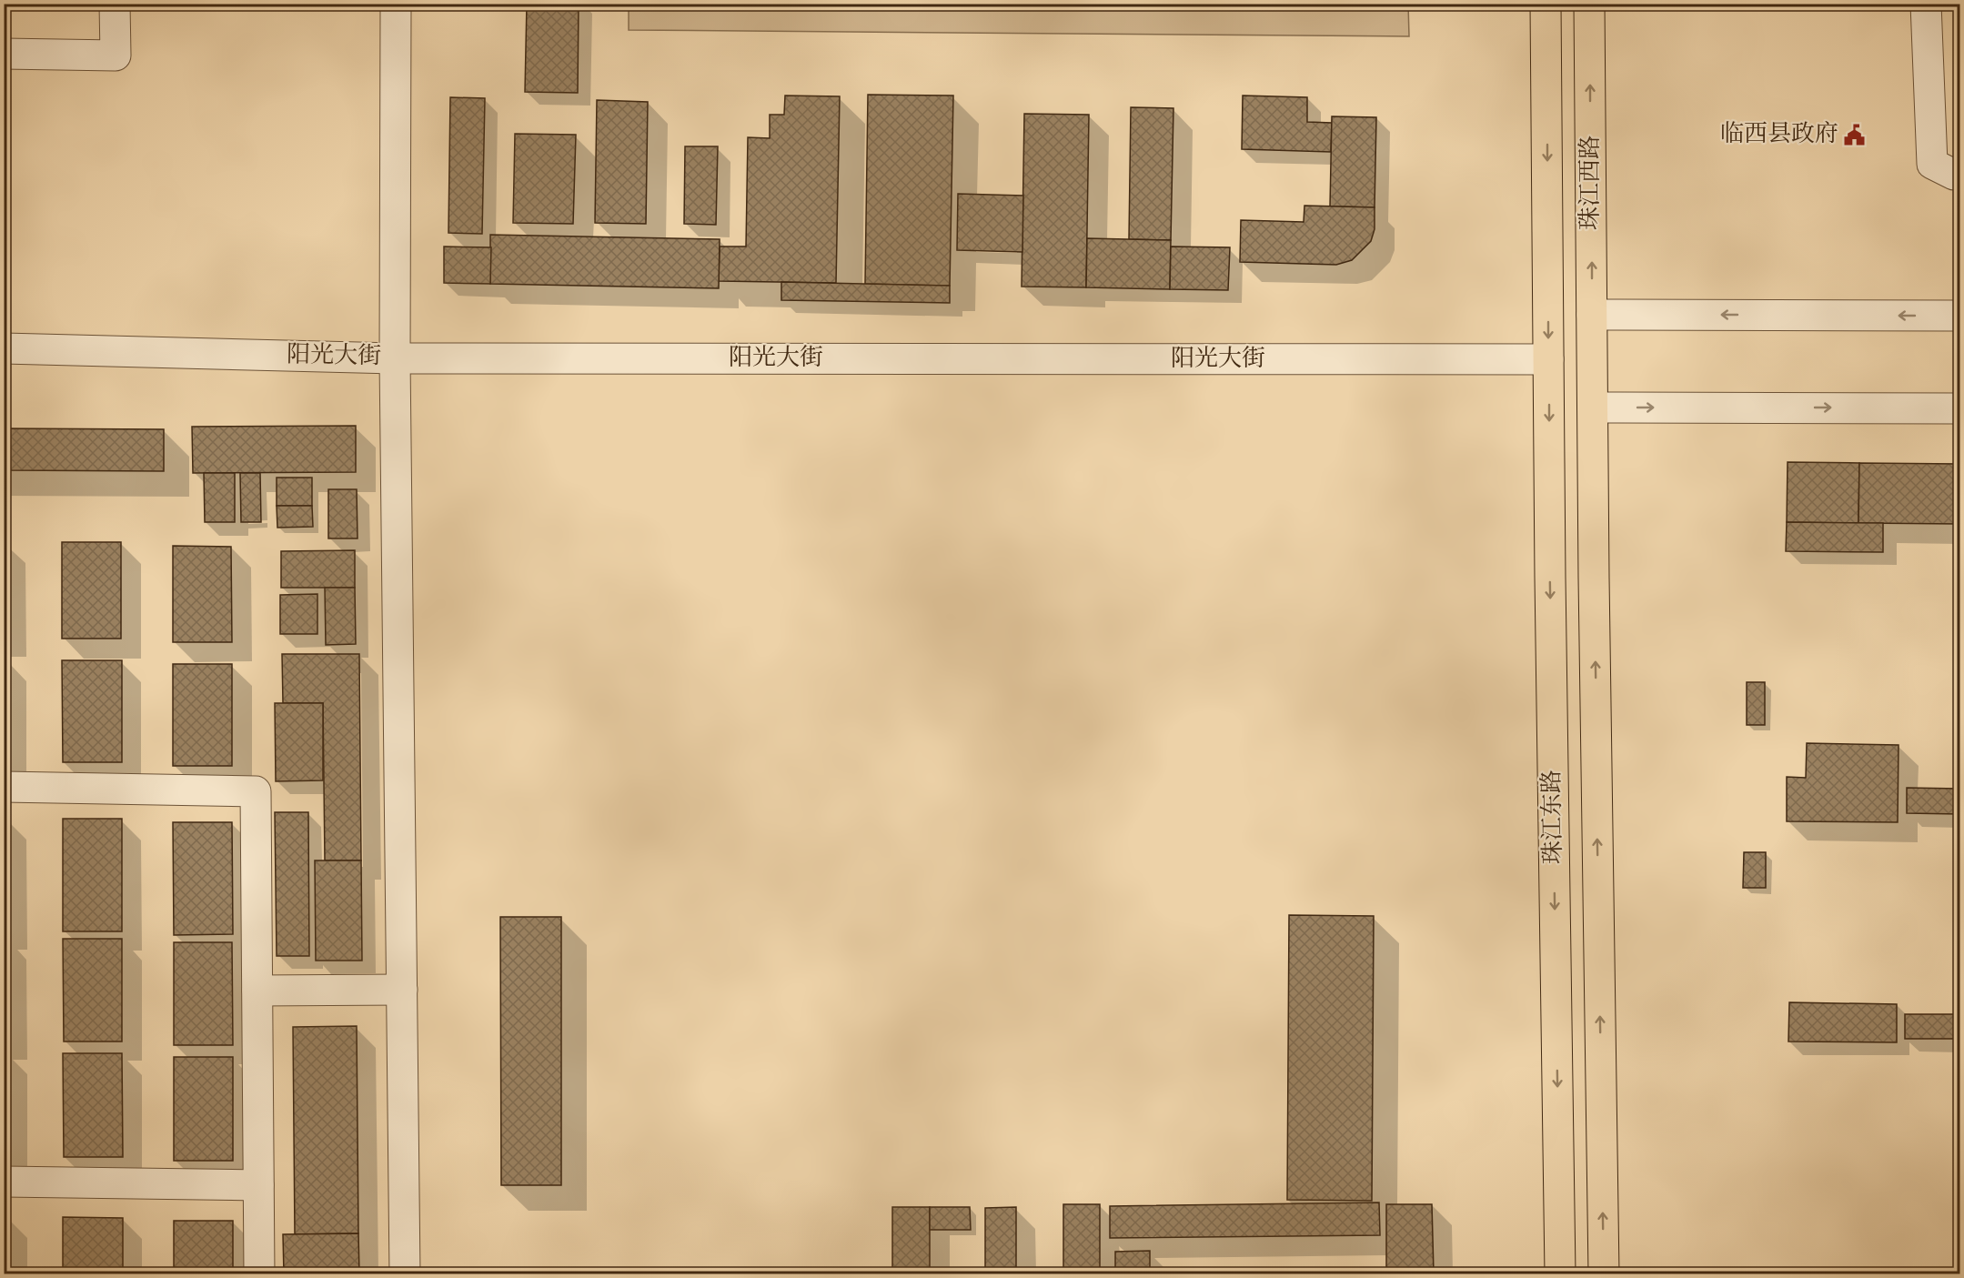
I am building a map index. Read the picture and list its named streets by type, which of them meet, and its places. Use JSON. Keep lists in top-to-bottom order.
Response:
{
  "streets": {
    "main road": ["珠江西路", "珠江东路"],
    "street": ["阳光大街"]
  },
  "crossings": [
    ["珠江西路", "阳光大街"],
    ["珠江西路", "珠江东路"],
    ["阳光大街", "珠江东路"]
  ],
  "one_way": ["珠江东路"],
  "places": {
    "public building": ["临西县政府"]
  }
}
